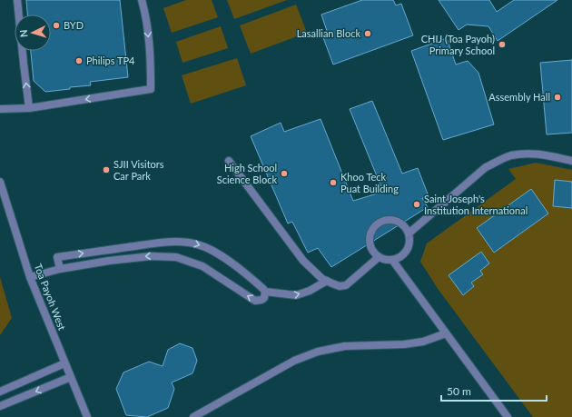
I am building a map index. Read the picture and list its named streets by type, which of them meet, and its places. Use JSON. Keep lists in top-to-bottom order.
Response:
{
  "streets": {
    "street": ["Toa Payoh West"]
  },
  "places": [
    "BYD",
    "Lasallian Block",
    "CHIJ (Toa Payoh) Primary School",
    "Philips TP4",
    "Assembly Hall",
    "SJII Visitors Car Park",
    "High School Science Block",
    "Khoo Teck Puat Building",
    "Saint Joseph's Institution International"
  ],
  "scale_bar": "50 m",
  "north": "left"
}
